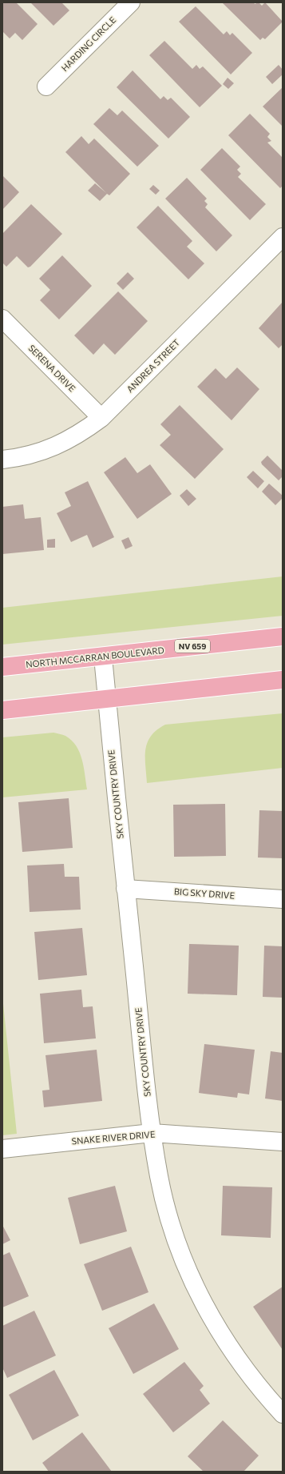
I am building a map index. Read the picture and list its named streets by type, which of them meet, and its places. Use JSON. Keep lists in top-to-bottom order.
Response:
{
  "streets": {
    "main road": ["NV 659", "NORTH MCCARRAN BOULEVARD"],
    "street": [
      "HARDING CIRCLE",
      "ANDREA STREET",
      "SERENA DRIVE",
      "SKY COUNTRY DRIVE",
      "BIG SKY DRIVE",
      "SNAKE RIVER DRIVE"
    ]
  },
  "crossings": [
    ["ANDREA STREET", "SERENA DRIVE"],
    ["NORTH MCCARRAN BOULEVARD", "SKY COUNTRY DRIVE"],
    ["SKY COUNTRY DRIVE", "BIG SKY DRIVE"],
    ["SKY COUNTRY DRIVE", "SNAKE RIVER DRIVE"]
  ]
}
